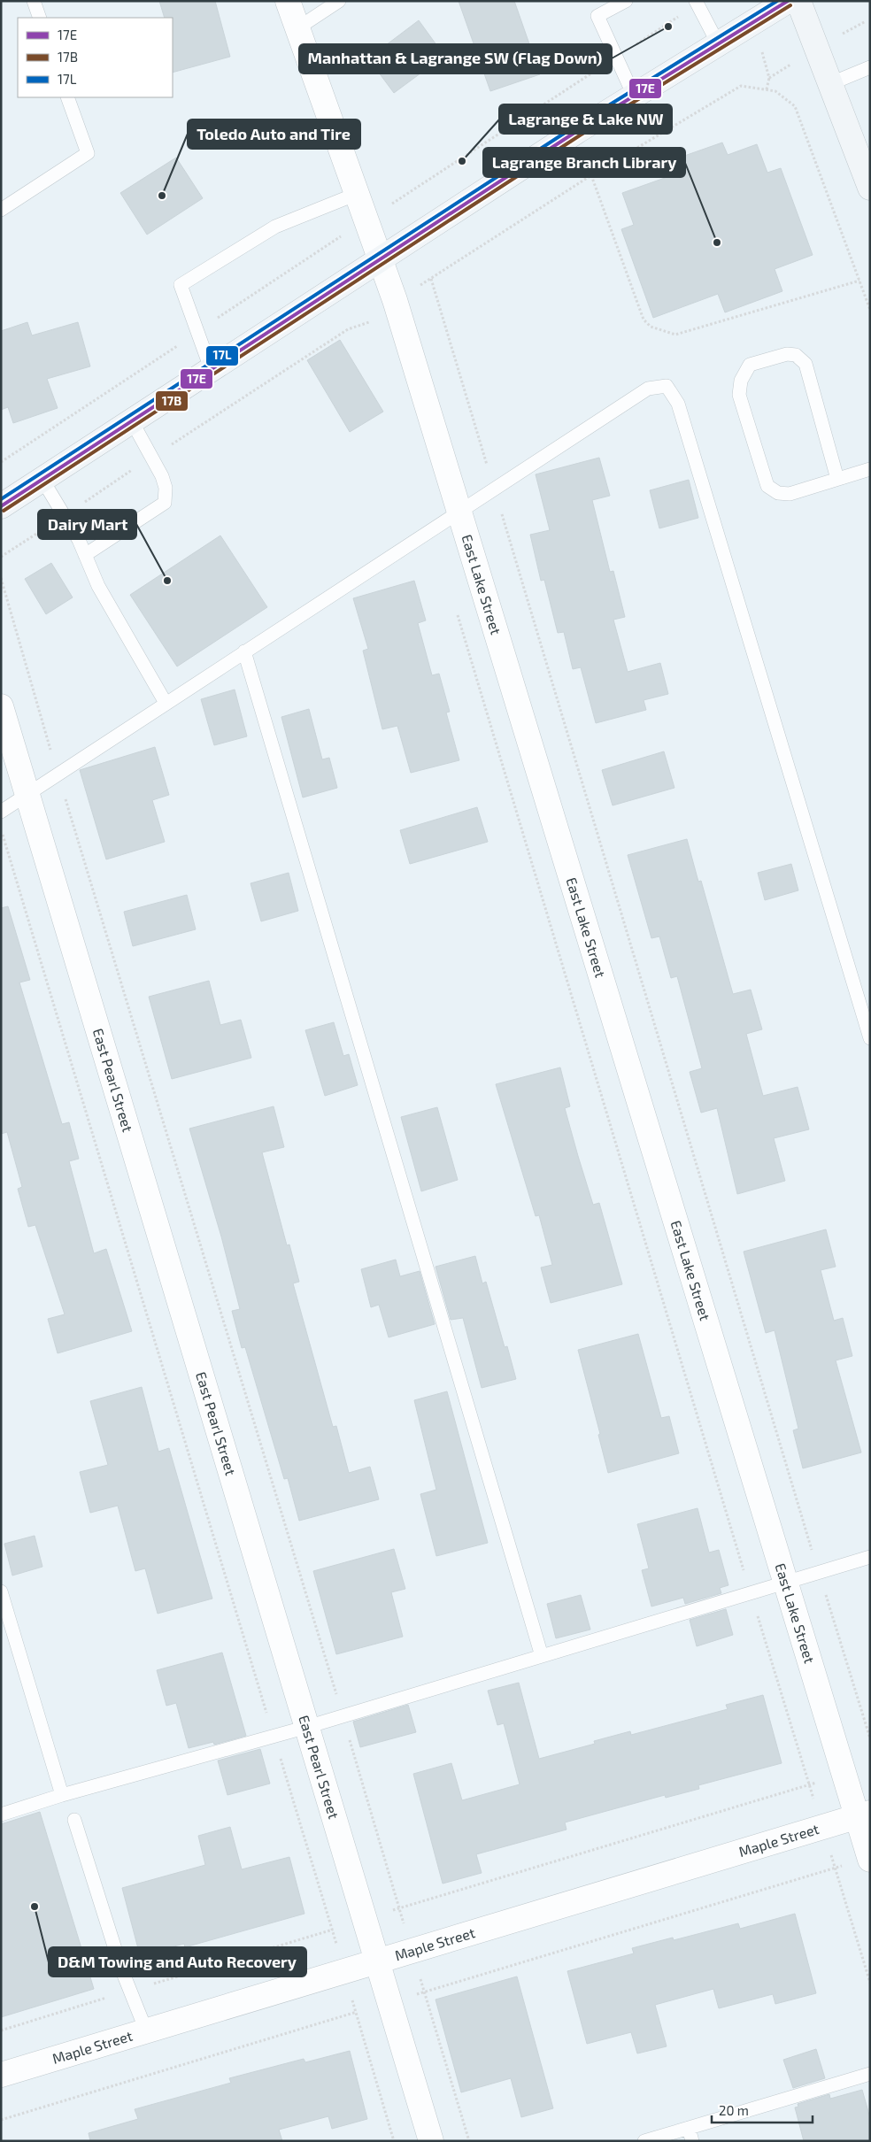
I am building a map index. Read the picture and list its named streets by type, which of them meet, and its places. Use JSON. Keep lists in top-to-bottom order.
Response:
{
  "streets": {
    "street": ["East Lake Street", "East Pearl Street", "Maple Street"]
  },
  "crossings": [
    ["East Lake Street", "Maple Street"],
    ["East Pearl Street", "Maple Street"]
  ],
  "places": [
    "Manhattan & Lagrange SW (Flag Down)",
    "Lagrange & Lake NW",
    "Toledo Auto and Tire",
    "Lagrange Branch Library",
    "Dairy Mart",
    "D&M Towing and Auto Recovery"
  ],
  "lines": ["transit line 17E", "transit line 17L", "transit line 17B"],
  "legend": ["17E", "17B", "17L"],
  "scale_bar": "20 m"
}
